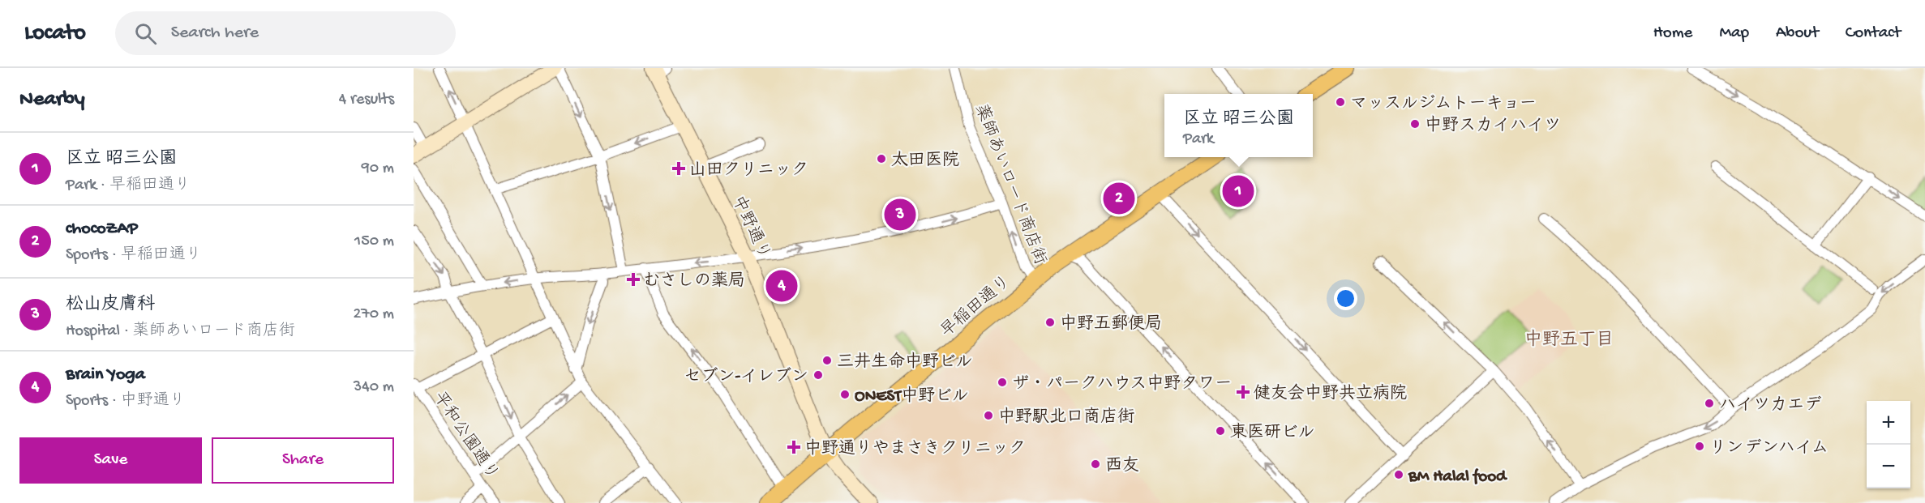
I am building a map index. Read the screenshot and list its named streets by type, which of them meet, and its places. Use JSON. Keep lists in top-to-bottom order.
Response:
{
  "streets": {
    "main road": ["中野通り", "早稲田通り"],
    "street": ["薬師あいロード商店街", "平和公園通り"]
  },
  "crossings": [
    ["薬師あいロード商店街", "早稲田通り"],
    ["中野通り", "早稲田通り"]
  ],
  "one_way": ["薬師あいロード商店街"],
  "districts": ["中野五丁目"],
  "places": {
    "other": [
      "マッスルジムトーキョー",
      "中野スカイハイツ",
      "太田医院",
      "中野五郵便局",
      "三井生命中野ビル",
      "セブン-イレブン",
      "ザ・パークハウス中野タワー",
      "ONEST中野ビル",
      "ハイツカエデ",
      "中野駅北口商店街",
      "東医研ビル",
      "リンデンハイム",
      "西友",
      "BM Halal food"
    ],
    "health": [
      "山田クリニック",
      "むさしの薬局",
      "健友会中野共立病院",
      "中野通りやまさきクリニック"
    ]
  },
  "page": {
    "header": "Locato",
    "search": "Search here",
    "nav": [
      "Home",
      "Map",
      "About",
      "Contact"
    ],
    "heading": ["Nearby", "4 results"],
    "popup": ["区立 昭三公園", "Park"],
    "list": [
      {
        "mark": "1",
        "name": "区立 昭三公園",
        "note": "Park · 早稲田通り",
        "value": "90 m"
      },
      {
        "mark": "2",
        "name": "chocoZAP",
        "note": "Sports · 早稲田通り",
        "value": "150 m"
      },
      {
        "mark": "3",
        "name": "松山皮膚科",
        "note": "Hospital · 薬師あいロード商店街",
        "value": "270 m"
      },
      {
        "mark": "4",
        "name": "Brain Yoga",
        "note": "Sports · 中野通り",
        "value": "340 m"
      }
    ],
    "pins": [
      "1",
      "2",
      "3",
      "4"
    ],
    "map_buttons": ["+", "−"],
    "buttons": ["Save", "Share"]
  }
}
